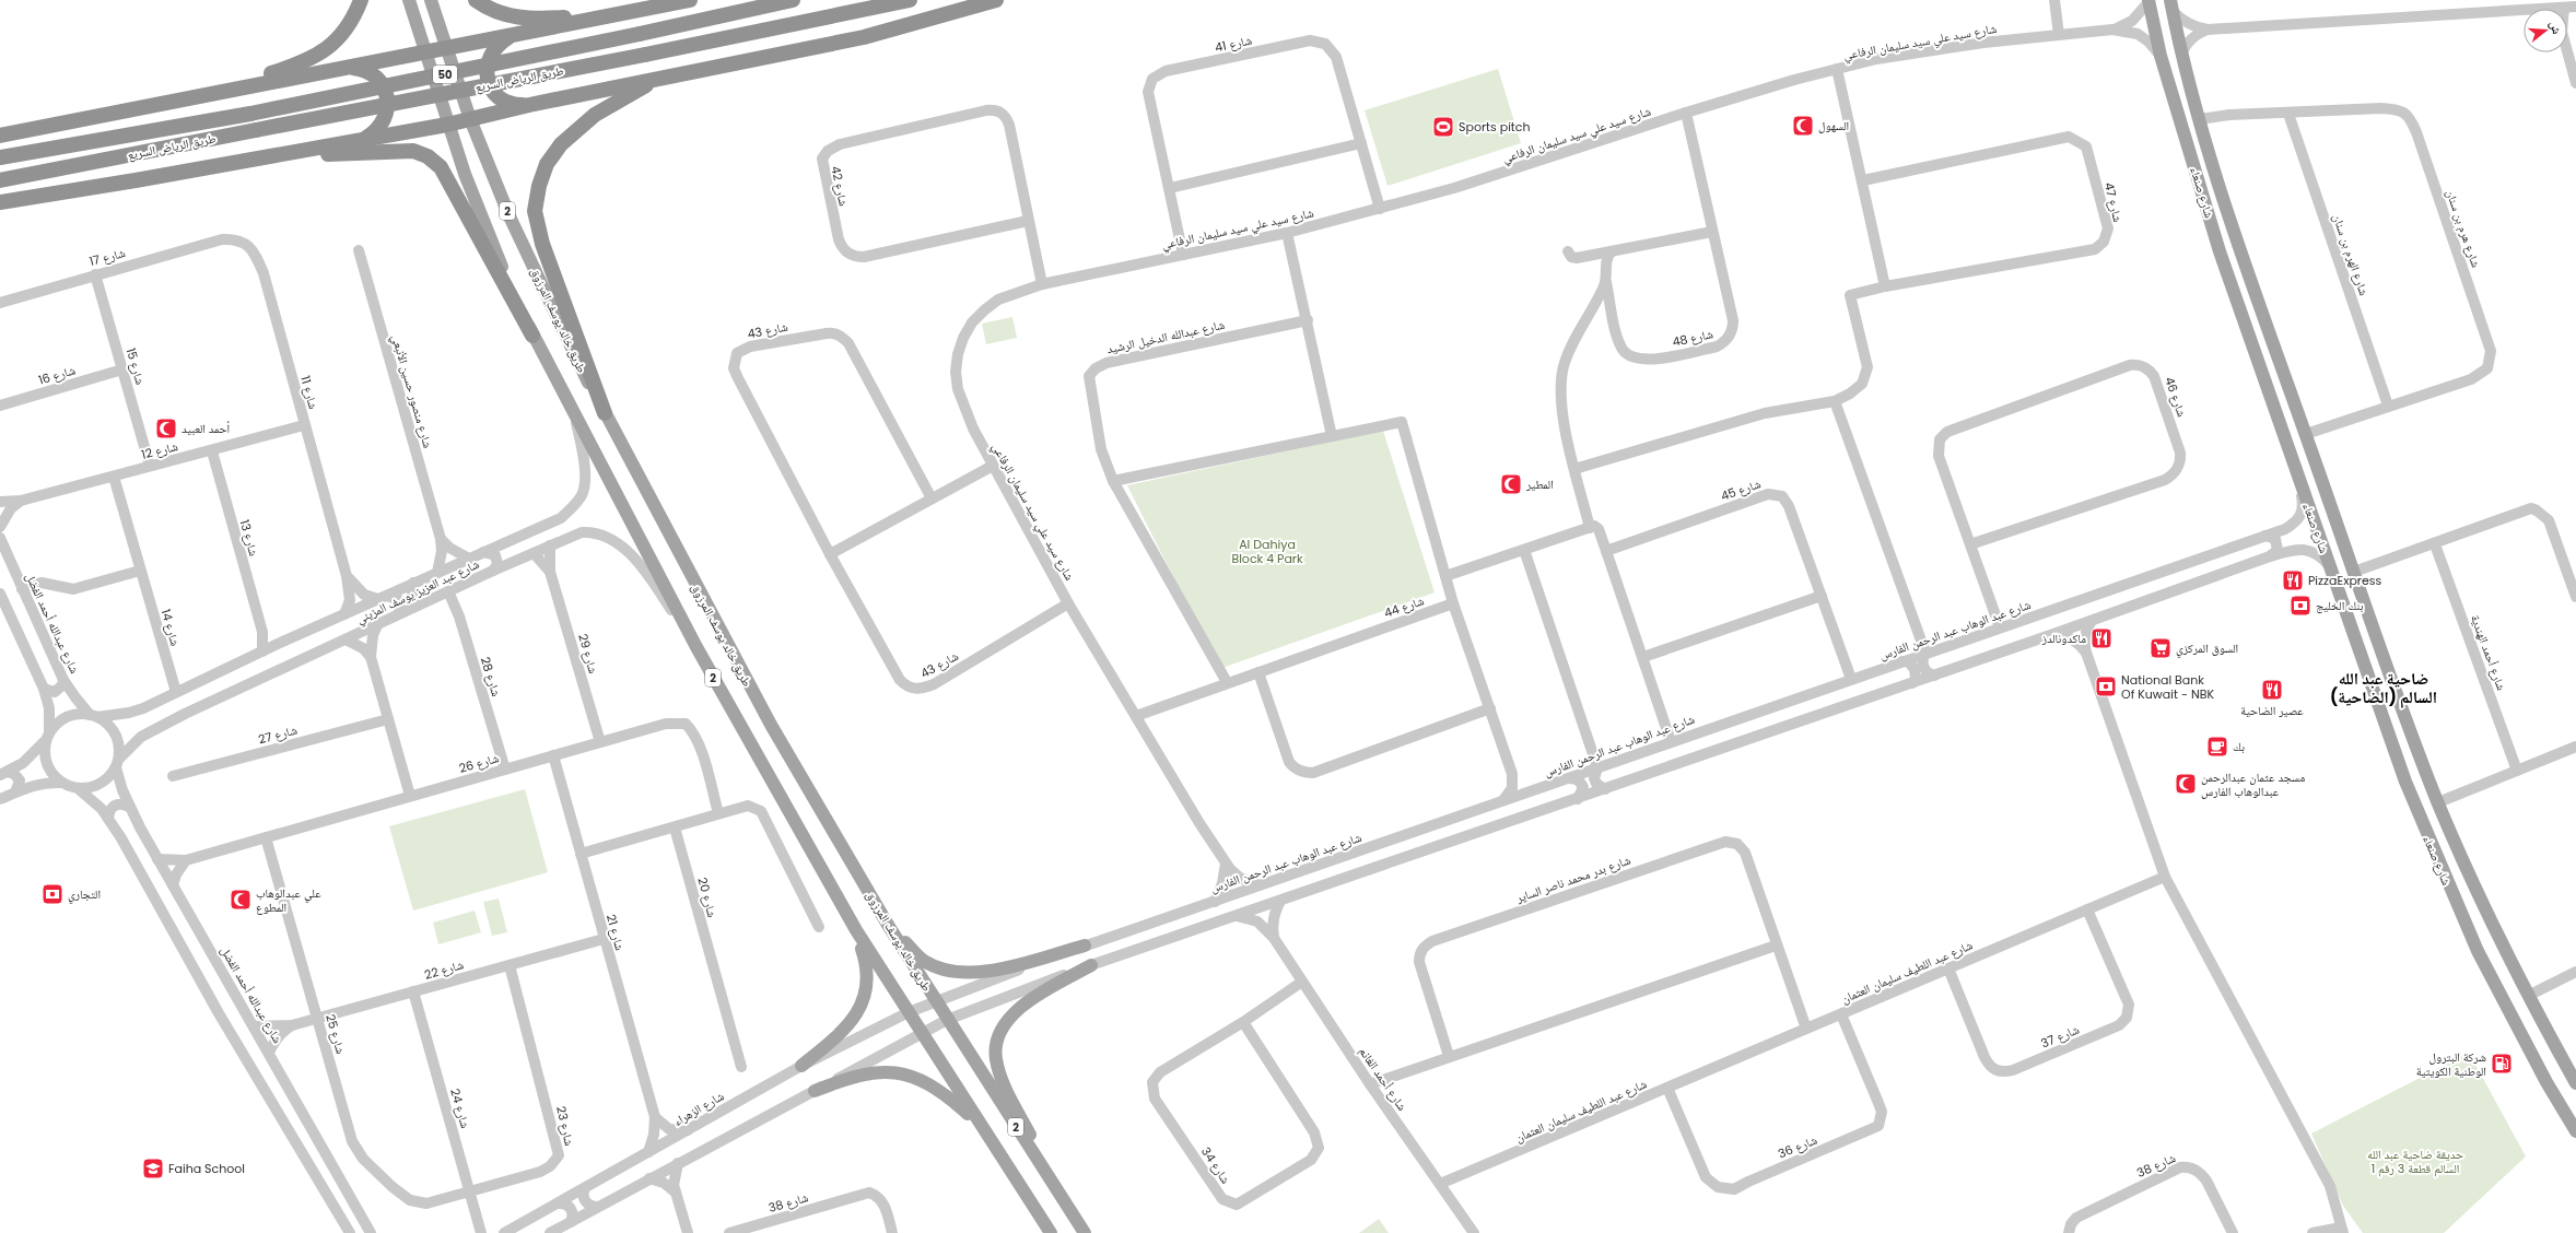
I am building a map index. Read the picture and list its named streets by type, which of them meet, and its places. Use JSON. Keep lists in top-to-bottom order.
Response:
{
  "streets": {
    "highway": ["50", "طريق الرياض السريع"],
    "main road": ["شارع صنعاء", "2", "طريق خالد يوسف المرزوق"],
    "street": [
      "شارع سيد علي سيد سليمان الرفاعي",
      "شارع 41",
      "شارع 42",
      "شارع 47",
      "شارع هرم بن سنان",
      "شارع الهرم بن سنان",
      "شارع 17",
      "شارع 43",
      "شارع عبدالله الدخيل الرشيد",
      "شارع 48",
      "شارع 15",
      "شارع 16",
      "شارع منصور حسين الأنبعي",
      "شارع 11",
      "شارع 46",
      "شارع 12",
      "شارع 45",
      "شارع 13",
      "شارع عبد العزيز يوسف المزيني",
      "شارع 44",
      "شارع عبدالله أحمد الفضل",
      "شارع 14",
      "شارع عبد الوهاب عبد الرحمن الفارس",
      "شارع أحمد الهندية",
      "شارع 29",
      "شارع 28",
      "شارع 27",
      "شارع 26",
      "شارع بدر محمد ناصر الساير",
      "شارع 20",
      "شارع 21",
      "شارع 22",
      "شارع عبد اللطيف سليمان العثمان",
      "شارع 25",
      "شارع 37",
      "شارع أحمد الغانم",
      "شارع 24",
      "شارع الزهراء",
      "شارع 23",
      "شارع 36",
      "شارع 34",
      "شارع 38"
    ]
  },
  "crossings": [
    ["شارع سيد علي سيد سليمان الرفاعي", "شارع 41"],
    ["شارع سيد علي سيد سليمان الرفاعي", "شارع 42"],
    ["شارع سيد علي سيد سليمان الرفاعي", "شارع صنعاء"],
    ["شارع سيد علي سيد سليمان الرفاعي", "شارع 43"],
    ["شارع سيد علي سيد سليمان الرفاعي", "شارع 48"],
    ["شارع سيد علي سيد سليمان الرفاعي", "شارع 44"],
    ["شارع سيد علي سيد سليمان الرفاعي", "شارع عبد الوهاب عبد الرحمن الفارس"],
    ["شارع صنعاء", "شارع هرم بن سنان"],
    ["شارع صنعاء", "شارع عبد الوهاب عبد الرحمن الفارس"],
    ["2", "شارع عبد العزيز يوسف المزيني"],
    ["2", "شارع عبد الوهاب عبد الرحمن الفارس"],
    ["2", "شارع الزهراء"],
    ["شارع هرم بن سنان", "شارع الهرم بن سنان"],
    ["شارع 17", "شارع 15"],
    ["شارع 17", "شارع 11"],
    ["طريق خالد يوسف المرزوق", "شارع عبد الوهاب عبد الرحمن الفارس"],
    ["شارع عبدالله الدخيل الرشيد", "شارع 44"],
    ["شارع 15", "شارع 16"],
    ["شارع 15", "شارع 12"],
    ["شارع منصور حسين الأنبعي", "شارع عبد العزيز يوسف المزيني"],
    ["شارع 11", "شارع 12"],
    ["شارع 11", "شارع عبد العزيز يوسف المزيني"],
    ["شارع 46", "شارع عبد الوهاب عبد الرحمن الفارس"],
    ["شارع 12", "شارع 13"],
    ["شارع 12", "شارع 14"],
    ["شارع 45", "شارع عبد الوهاب عبد الرحمن الفارس"],
    ["شارع 13", "شارع عبد العزيز يوسف المزيني"],
    ["شارع عبد العزيز يوسف المزيني", "شارع عبدالله أحمد الفضل"],
    ["شارع عبد العزيز يوسف المزيني", "شارع 14"],
    ["شارع عبد العزيز يوسف المزيني", "شارع 29"],
    ["شارع عبد العزيز يوسف المزيني", "شارع 28"],
    ["شارع عبدالله أحمد الفضل", "شارع 26"],
    ["شارع عبدالله أحمد الفضل", "شارع 22"],
    ["شارع عبد الوهاب عبد الرحمن الفارس", "شارع الزهراء"],
    ["شارع 29", "شارع 26"],
    ["شارع 28", "شارع 26"],
    ["شارع 26", "شارع 21"],
    ["شارع 26", "شارع 25"],
    ["شارع بدر محمد ناصر الساير", "شارع عبد اللطيف سليمان العثمان"],
    ["شارع 21", "شارع 22"],
    ["شارع 21", "شارع الزهراء"],
    ["شارع 22", "شارع 25"],
    ["شارع 22", "شارع 24"],
    ["شارع 22", "شارع 23"],
    ["شارع عبد اللطيف سليمان العثمان", "شارع 37"],
    ["شارع عبد اللطيف سليمان العثمان", "شارع أحمد الغانم"],
    ["شارع عبد اللطيف سليمان العثمان", "شارع 36"],
    ["شارع 25", "شارع 23"],
    ["شارع أحمد الغانم", "شارع 34"],
    ["شارع 24", "شارع 23"]
  ],
  "districts": ["ضاحية عبد الله السالم (الضاحية)"],
  "parks": ["Al Dahiya Block 4 Park", "حديقة ضاحية عبد الله السالم قطعة 3 رقم 1"],
  "places": {
    "mosque": [
      "السهول",
      "أحمد العبيد",
      "المطير",
      "مسجد عثمان عبدالرحمن عبدالوهاب الفارس",
      "علي عبدالوهاب المطوع"
    ],
    "sports": ["Sports pitch"],
    "restaurant": ["PizzaExpress", "ماكدونالدز", "عصير الضاحية"],
    "bank": ["بنك الخليج", "National Bank Of Kuwait - NBK", "التجاري"],
    "supermarket": ["السوق المركزي"],
    "cafe": ["بك"],
    "fuel station": ["شركة البترول الوطنية الكويتية"],
    "school or university": ["Faiha School"]
  },
  "north": "right"
}
